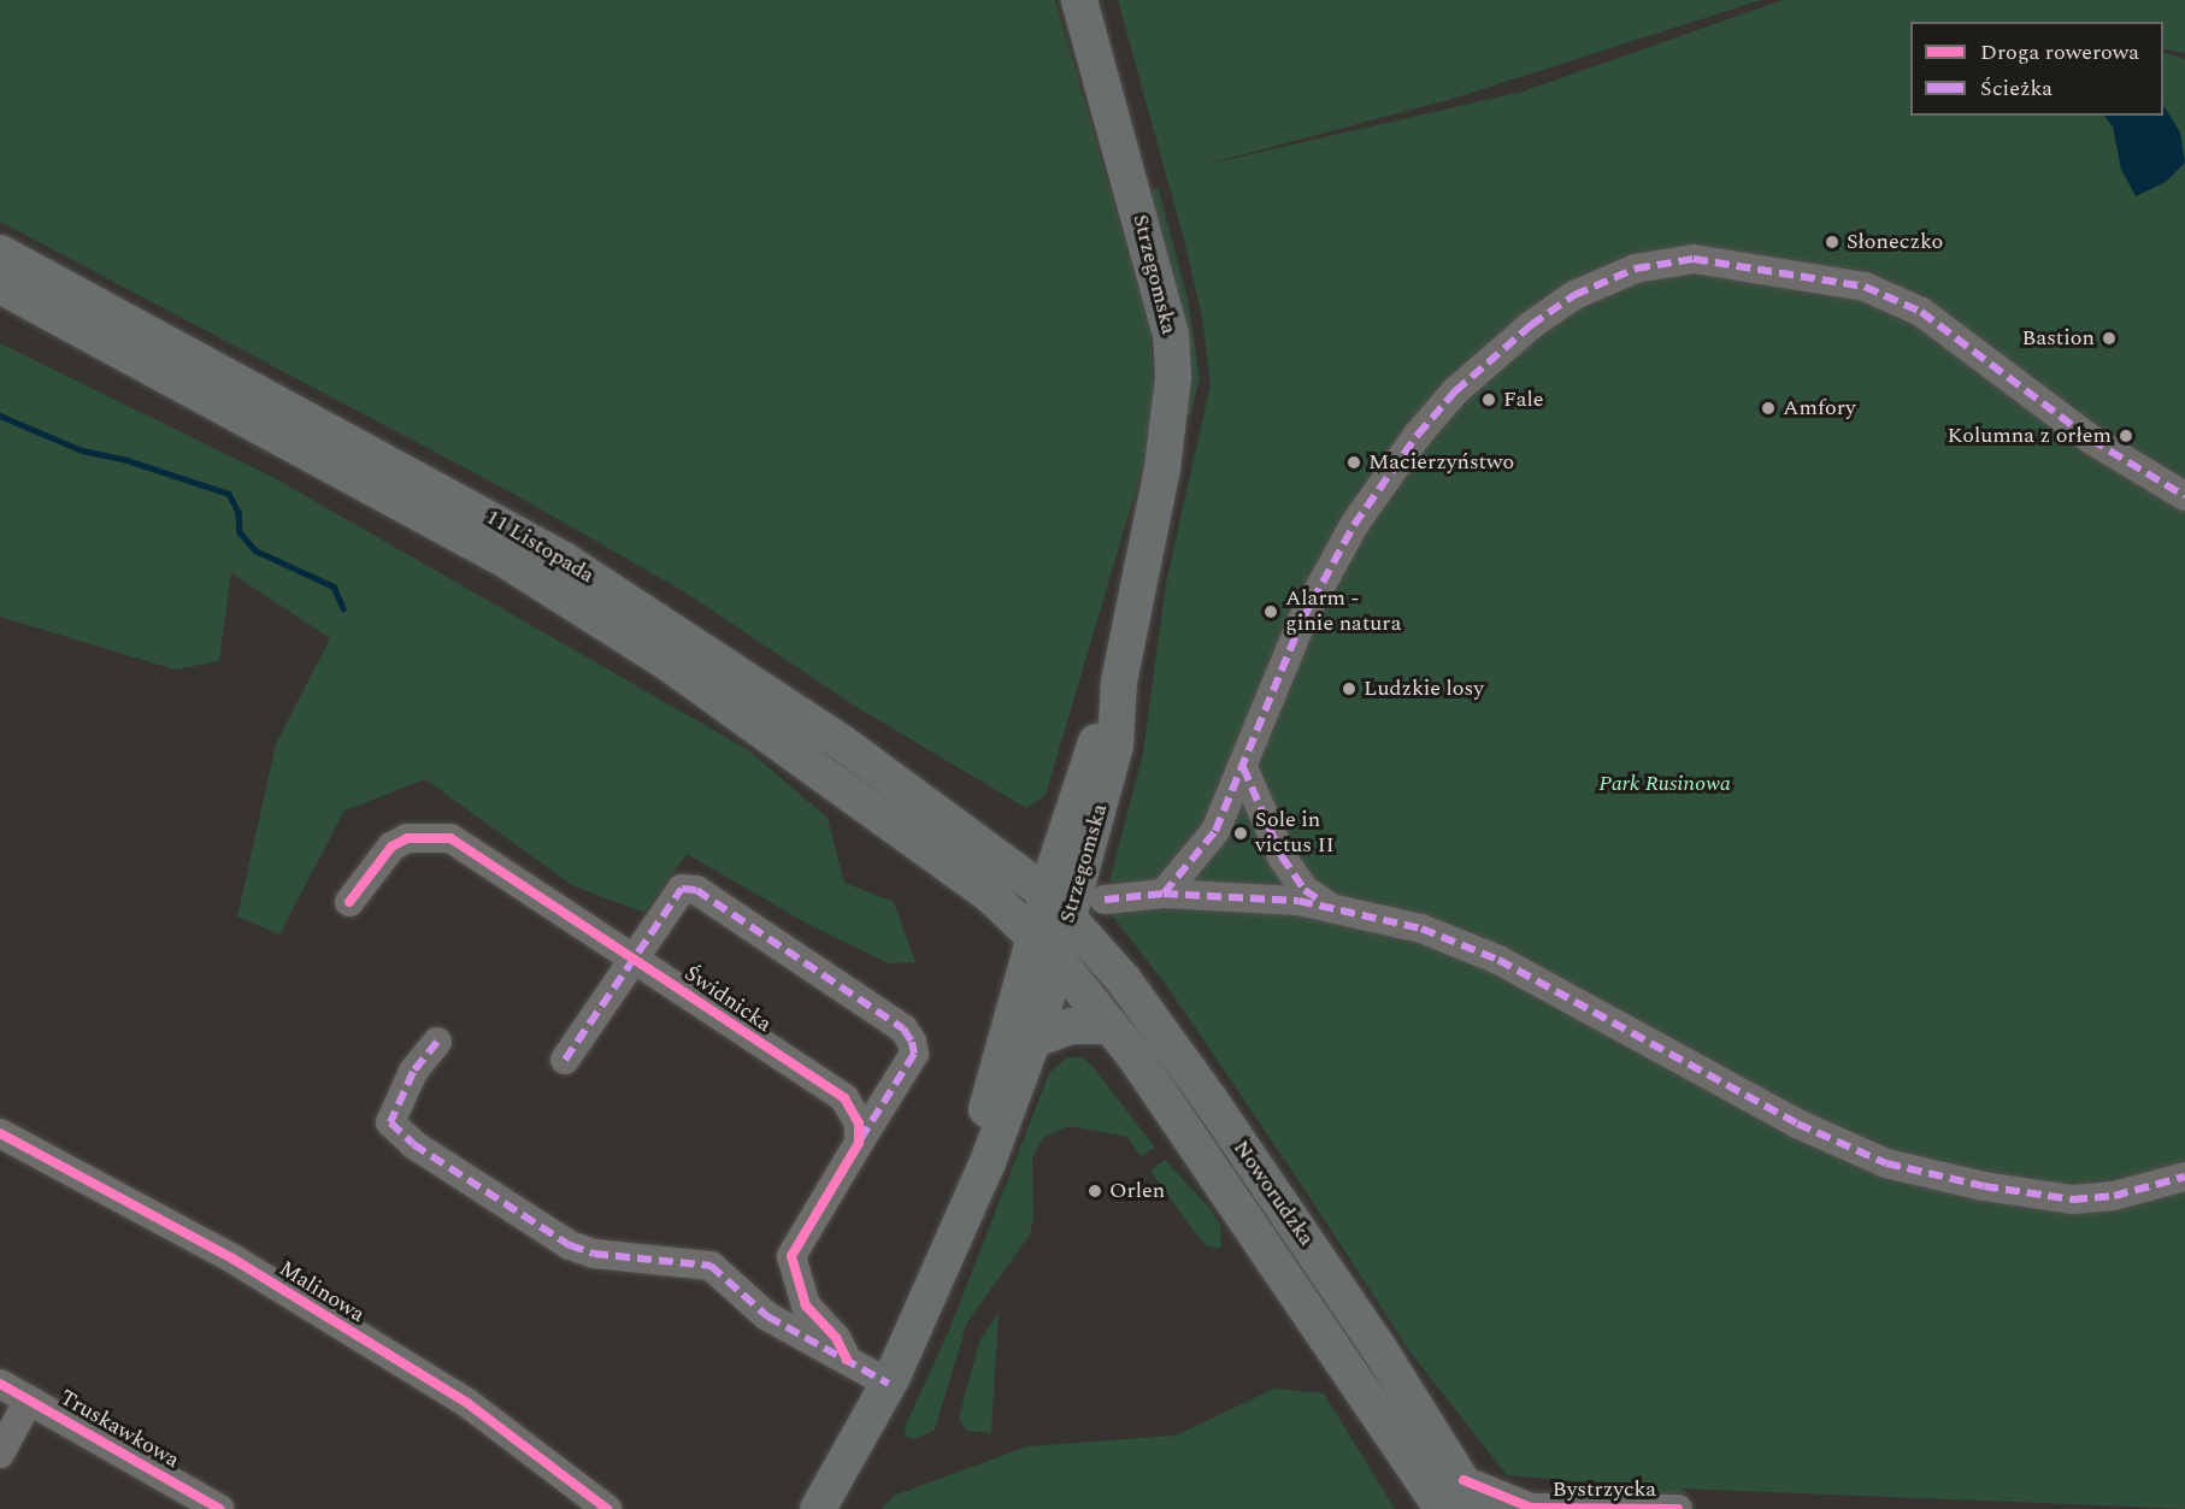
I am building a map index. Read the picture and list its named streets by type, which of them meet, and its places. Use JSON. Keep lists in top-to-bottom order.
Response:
{
  "streets": {
    "main road": ["Strzegomska", "11 Listopada", "Noworudzka"],
    "street": [
      "Świdnicka",
      "Malinowa",
      "Truskawkowa",
      "Bystrzycka"
    ]
  },
  "crossings": [
    ["Strzegomska", "11 Listopada"],
    ["Strzegomska", "Noworudzka"],
    ["11 Listopada", "Noworudzka"],
    ["Noworudzka", "Bystrzycka"]
  ],
  "parks": ["Park Rusinowa"],
  "places": [
    "Słoneczko",
    "Bastion",
    "Fale",
    "Amfory",
    "Kolumna z orłem",
    "Macierzyństwo",
    "Alarm - ginie natura",
    "Ludzkie losy",
    "Sole in victus II",
    "Orlen"
  ],
  "legend": ["Droga rowerowa", "Ścieżka"]
}
